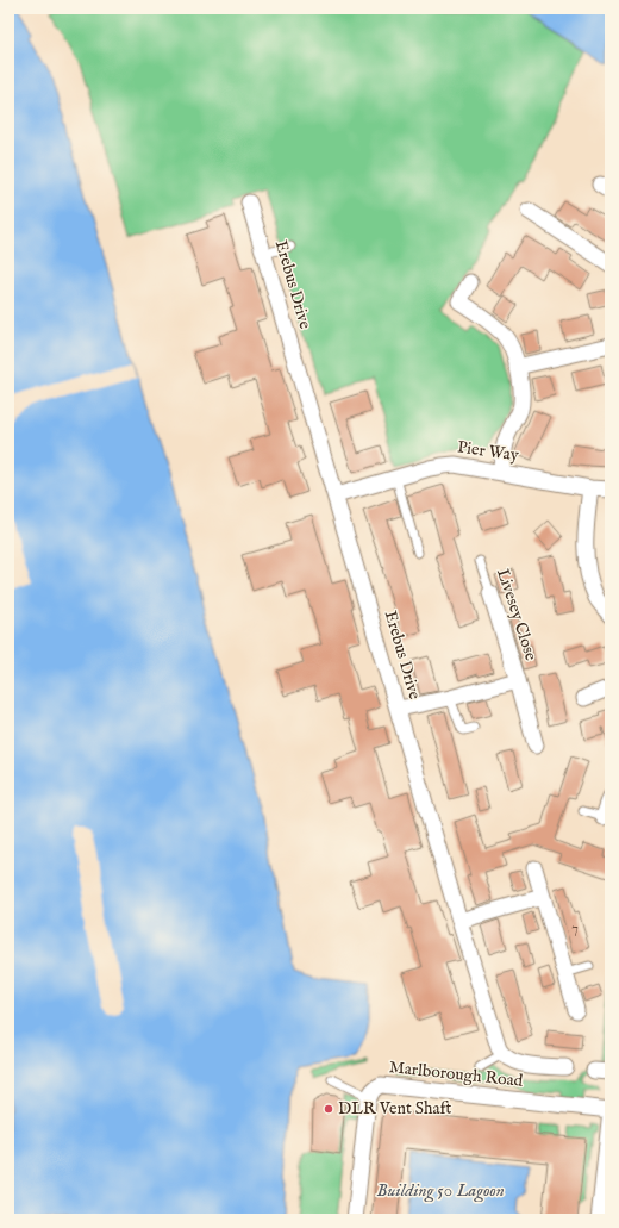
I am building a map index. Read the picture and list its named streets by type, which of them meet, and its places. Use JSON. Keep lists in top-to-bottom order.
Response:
{
  "streets": {
    "street": [
      "Erebus Drive",
      "Pier Way",
      "Livesey Close",
      "Marlborough Road"
    ]
  },
  "crossings": [
    ["Erebus Drive", "Pier Way"],
    ["Erebus Drive", "Livesey Close"]
  ],
  "water": ["Building 50 Lagoon"],
  "places": ["DLR Vent Shaft"],
  "house_numbers": ["7"]
}
